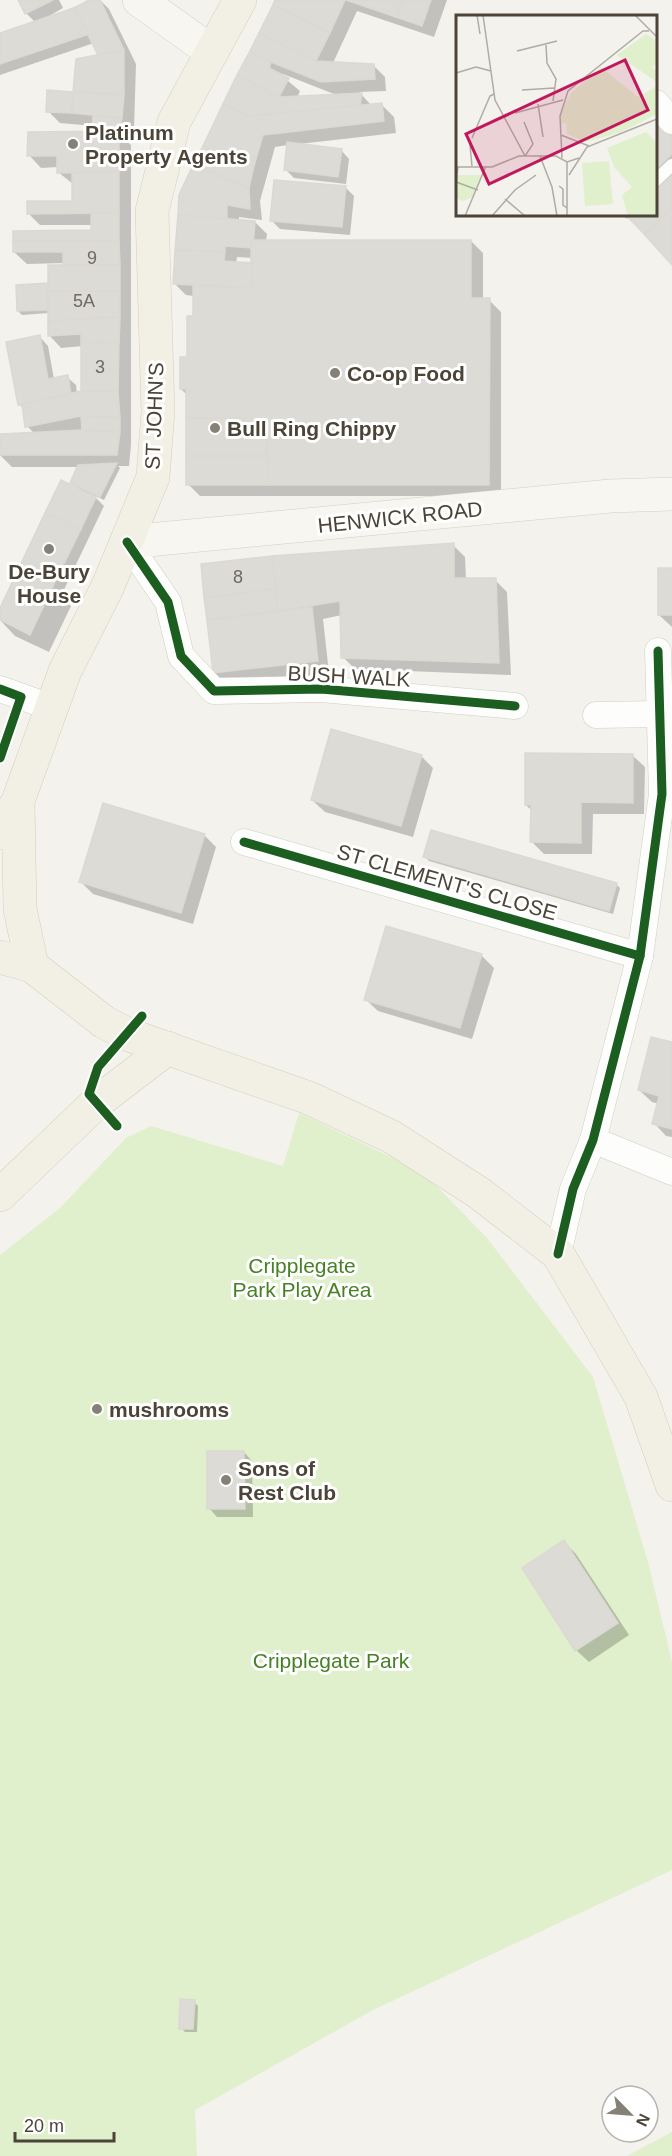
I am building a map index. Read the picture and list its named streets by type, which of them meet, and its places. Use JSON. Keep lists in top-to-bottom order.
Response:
{
  "streets": {
    "main road": ["ST JOHN'S", "HENWICK ROAD"],
    "street": ["BUSH WALK", "ST CLEMENT'S CLOSE"]
  },
  "crossings": [
    ["ST JOHN'S", "HENWICK ROAD"],
    ["ST JOHN'S", "BUSH WALK"],
    ["HENWICK ROAD", "BUSH WALK"]
  ],
  "parks": ["Cripplegate Park Play Area", "Cripplegate Park"],
  "places": [
    "Platinum Property Agents",
    "Co-op Food",
    "Bull Ring Chippy",
    "De-Bury House",
    "mushrooms",
    "Sons of Rest Club"
  ],
  "house_numbers": [
    "9",
    "5A",
    "3",
    "8"
  ],
  "scale_bar": "20 m",
  "north": "bottom right"
}
